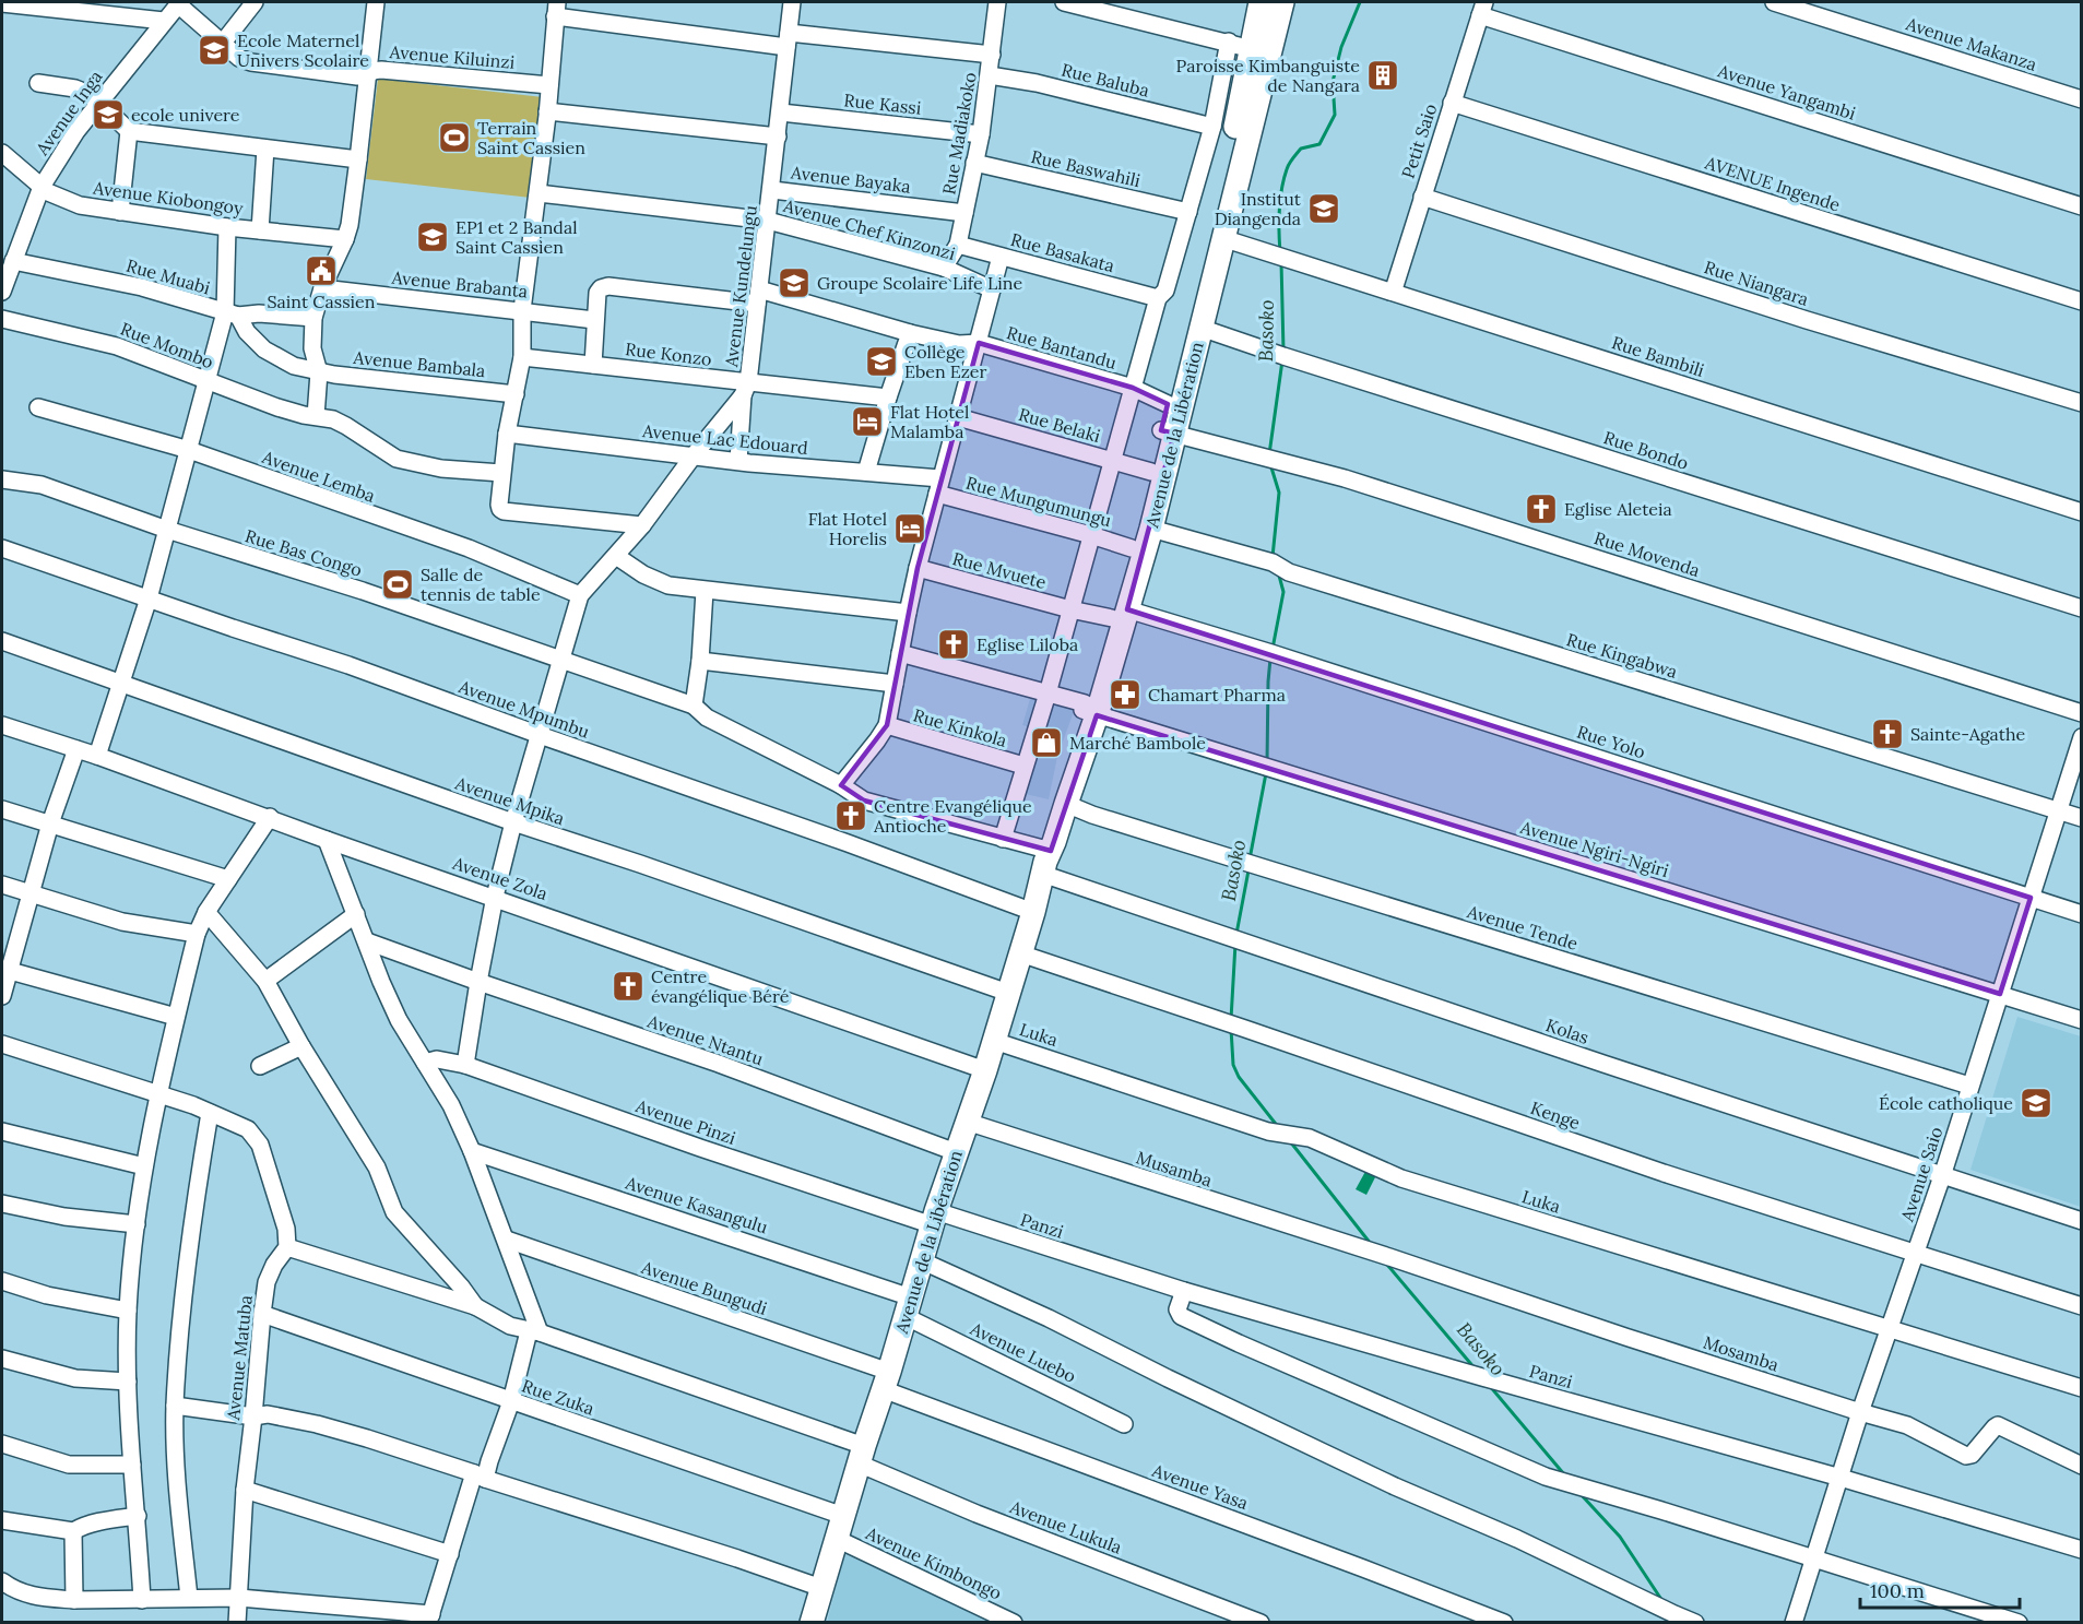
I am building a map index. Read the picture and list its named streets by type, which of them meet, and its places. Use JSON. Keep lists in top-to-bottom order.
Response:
{
  "streets": {
    "highway": ["Avenue de la Libération"],
    "street": [
      "Avenue Makanza",
      "Avenue Kiluinzi",
      "Rue Baluba",
      "Avenue Yangambi",
      "Rue Kassi",
      "Avenue Inga",
      "Rue Madiakoko",
      "Petit Saio",
      "Rue Baswahili",
      "Avenue Bayaka",
      "AVENUE Ingende",
      "Avenue Kiobongoy",
      "Avenue Chef Kinzonzi",
      "Rue Basakata",
      "Rue Muabi",
      "Rue Niangara",
      "Avenue Brabanta",
      "Avenue Kundelungu",
      "Rue Mombo",
      "Rue Bantandu",
      "Rue Konzo",
      "Rue Bambili",
      "Avenue Bambala",
      "Rue Belaki",
      "Avenue Lac Edouard",
      "Rue Bondo",
      "Avenue Lemba",
      "Rue Mungumungu",
      "Rue Bas Congo",
      "Rue Movenda",
      "Rue Mvuete",
      "Rue Kingabwa",
      "Avenue Mpumbu",
      "Rue Kinkola",
      "Rue Yolo",
      "Avenue Mpika",
      "Avenue Ngiri-Ngiri",
      "Avenue Zola",
      "Avenue Tende",
      "Kolas",
      "Luka",
      "Avenue Ntantu",
      "Kenge",
      "Avenue Pinzi",
      "Musamba",
      "Avenue Saio",
      "Avenue Kasangulu",
      "Panzi",
      "Avenue Bungudi",
      "Avenue Luebo",
      "Mosamba",
      "Avenue Matuba",
      "Rue Zuka",
      "Avenue Yasa",
      "Avenue Lukula",
      "Avenue Kimbongo"
    ]
  },
  "crossings": [
    ["Avenue Kiluinzi", "Avenue Inga"],
    ["Rue Baluba", "Rue Madiakoko"],
    ["Avenue Yangambi", "Petit Saio"],
    ["Rue Kassi", "Rue Madiakoko"],
    ["Rue Kassi", "Avenue Kundelungu"],
    ["Avenue Inga", "Avenue Kiobongoy"],
    ["Avenue Inga", "Rue Muabi"],
    ["Rue Madiakoko", "Rue Baswahili"],
    ["Rue Madiakoko", "Avenue Bayaka"],
    ["Rue Madiakoko", "Avenue Chef Kinzonzi"],
    ["Rue Madiakoko", "Rue Basakata"],
    ["Petit Saio", "AVENUE Ingende"],
    ["Petit Saio", "Rue Niangara"],
    ["Petit Saio", "Rue Bambili"],
    ["Avenue Bayaka", "Avenue Kundelungu"],
    ["Avenue Chef Kinzonzi", "Avenue Kundelungu"],
    ["Rue Muabi", "Avenue Bambala"],
    ["Avenue Brabanta", "Rue Bantandu"],
    ["Avenue Kundelungu", "Rue Bantandu"],
    ["Avenue Kundelungu", "Rue Konzo"],
    ["Avenue Kundelungu", "Avenue Lac Edouard"],
    ["Rue Bantandu", "Avenue de la Libération"],
    ["Rue Bambili", "Avenue de la Libération"],
    ["Rue Belaki", "Avenue de la Libération"],
    ["Avenue de la Libération", "Rue Bondo"],
    ["Avenue de la Libération", "Rue Mungumungu"],
    ["Avenue de la Libération", "Rue Movenda"],
    ["Avenue de la Libération", "Rue Mvuete"],
    ["Avenue de la Libération", "Rue Kingabwa"],
    ["Avenue de la Libération", "Avenue Mpumbu"],
    ["Avenue de la Libération", "Rue Yolo"],
    ["Avenue de la Libération", "Avenue Mpika"],
    ["Avenue de la Libération", "Avenue Ngiri-Ngiri"],
    ["Avenue de la Libération", "Avenue Zola"],
    ["Avenue de la Libération", "Avenue Tende"],
    ["Avenue de la Libération", "Kolas"],
    ["Avenue de la Libération", "Luka"],
    ["Avenue de la Libération", "Avenue Ntantu"],
    ["Avenue de la Libération", "Kenge"],
    ["Avenue de la Libération", "Avenue Pinzi"],
    ["Avenue de la Libération", "Musamba"],
    ["Avenue de la Libération", "Avenue Kasangulu"],
    ["Avenue de la Libération", "Panzi"],
    ["Avenue de la Libération", "Avenue Bungudi"],
    ["Avenue de la Libération", "Avenue Luebo"],
    ["Avenue de la Libération", "Rue Zuka"],
    ["Avenue de la Libération", "Avenue Yasa"],
    ["Avenue de la Libération", "Avenue Lukula"],
    ["Avenue de la Libération", "Avenue Kimbongo"],
    ["Avenue Lac Edouard", "Rue Mungumungu"],
    ["Rue Bas Congo", "Kolas"],
    ["Rue Mvuete", "Rue Yolo"],
    ["Rue Kingabwa", "Avenue Saio"],
    ["Rue Yolo", "Avenue Saio"],
    ["Avenue Ngiri-Ngiri", "Avenue Saio"],
    ["Avenue Tende", "Avenue Saio"],
    ["Kolas", "Avenue Saio"],
    ["Luka", "Avenue Saio"],
    ["Kenge", "Avenue Saio"],
    ["Avenue Pinzi", "Panzi"],
    ["Musamba", "Mosamba"],
    ["Avenue Saio", "Panzi"],
    ["Avenue Saio", "Mosamba"],
    ["Avenue Kasangulu", "Avenue Luebo"],
    ["Avenue Bungudi", "Avenue Yasa"],
    ["Avenue Matuba", "Rue Zuka"]
  ],
  "water": ["Basoko"],
  "places": {
    "school or university": [
      "Ecole Maternel Univers Scolaire",
      "ecole univere",
      "Institut Diangenda",
      "EP1 et 2 Bandal Saint Cassien",
      "Groupe Scolaire Life Line",
      "Collège Eben Ezer",
      "École catholique"
    ],
    "building": ["Paroisse Kimbanguiste de Nangara"],
    "sports": ["Terrain Saint Cassien", "Salle de tennis de table"],
    "public building": ["Saint Cassien"],
    "hotel": ["Flat Hotel Malamba", "Flat Hotel Horelis"],
    "church": [
      "Eglise Aleteia",
      "Eglise Liloba",
      "Sainte-Agathe",
      "Centre Evangélique Antioche",
      "Centre évangélique Béré"
    ],
    "pharmacy": ["Chamart Pharma"],
    "shop": ["Marché Bambole"]
  },
  "scale_bar": "100 m"
}
